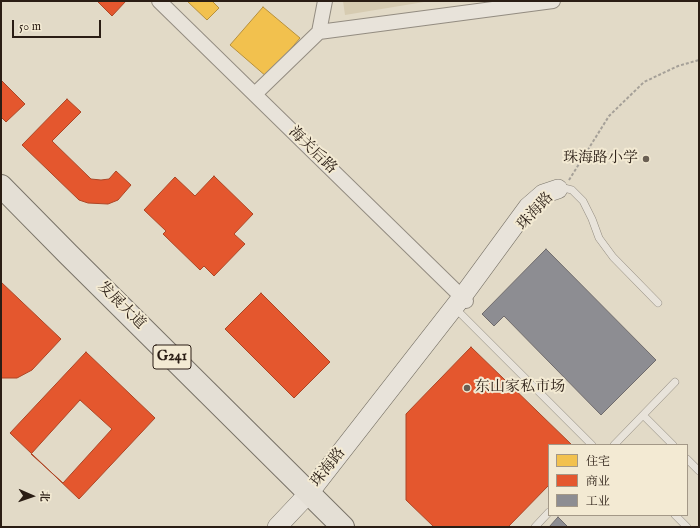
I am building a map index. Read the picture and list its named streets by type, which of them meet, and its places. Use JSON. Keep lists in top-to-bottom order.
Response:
{
  "streets": {
    "highway": ["发展大道", "G241"],
    "main road": ["珠海路"],
    "street": ["海关后路"]
  },
  "crossings": [
    ["海关后路", "珠海路"],
    ["珠海路", "发展大道"]
  ],
  "places": ["珠海路小学", "东山家私市场"],
  "legend": ["住宅", "商业", "工业"],
  "scale_bar": "50 m",
  "north": "right"
}
